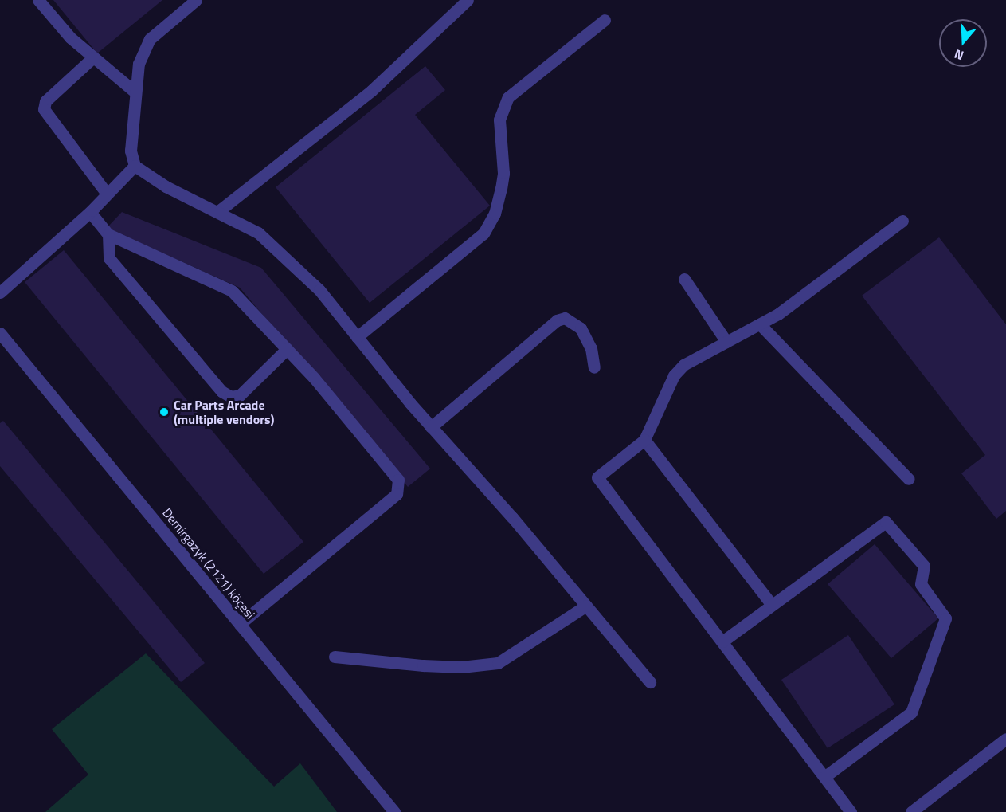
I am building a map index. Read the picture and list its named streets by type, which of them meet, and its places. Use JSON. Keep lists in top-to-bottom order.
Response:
{
  "streets": {
    "street": ["Demirgazyk (2121) köçesi"]
  },
  "places": ["Car Parts Arcade (multiple vendors)"],
  "north": "bottom"
}
